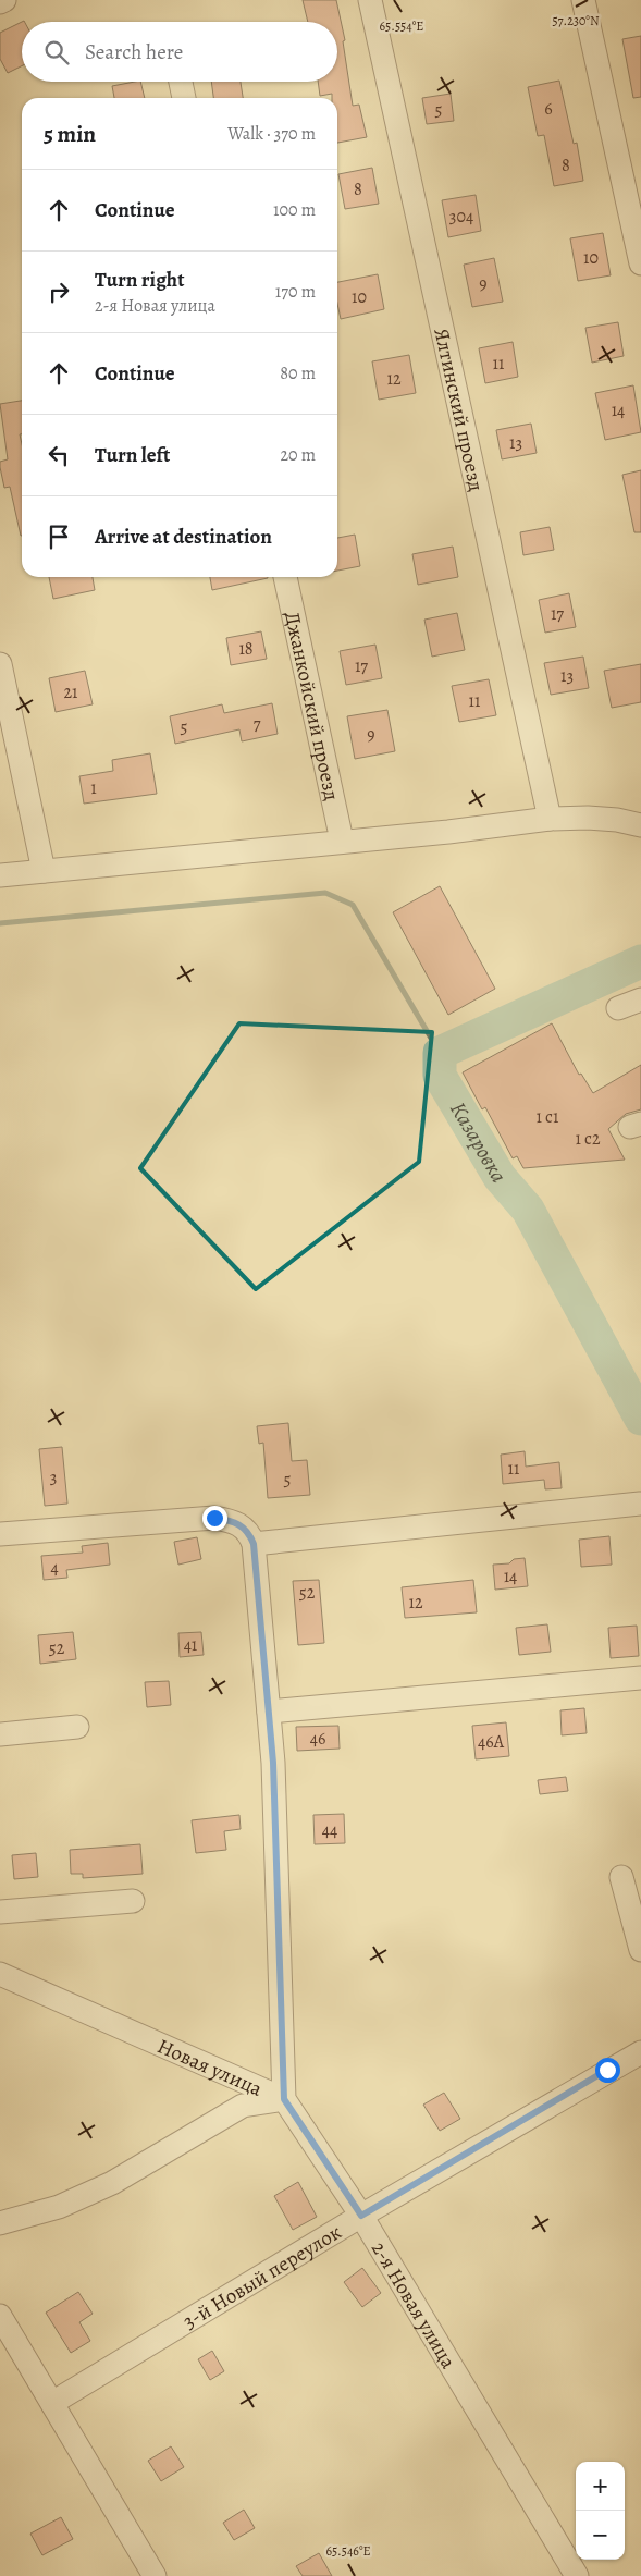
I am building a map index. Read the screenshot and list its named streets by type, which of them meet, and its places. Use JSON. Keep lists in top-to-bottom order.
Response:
{
  "streets": {
    "street": [
      "Ялтинский проезд",
      "Джанкойский проезд",
      "Новая улица",
      "3-й Новый переулок",
      "2-я Новая улица"
    ]
  },
  "crossings": [
    ["Новая улица", "2-я Новая улица"],
    ["3-й Новый переулок", "2-я Новая улица"]
  ],
  "water": ["Казаровка"],
  "house_numbers": [
    "6",
    "5",
    "8",
    "8",
    "304",
    "10",
    "9",
    "10",
    "11",
    "12",
    "14",
    "13",
    "17",
    "18",
    "17",
    "13",
    "21",
    "11",
    "7",
    "5",
    "9",
    "1",
    "1 с1",
    "1 с2",
    "11",
    "3",
    "5",
    "4",
    "14",
    "52",
    "12",
    "41",
    "52",
    "46",
    "46А",
    "44"
  ],
  "page": {
    "search": "Search here",
    "heading": ["5 min", "Walk · 370 m"],
    "list": [
      ["Continue", "100 m"],
      ["Turn right", "2-я Новая улица", "170 m"],
      ["Continue", "80 m"],
      ["Turn left", "20 m"],
      "Arrive at destination"
    ],
    "map_buttons": ["+", "−"]
  },
  "coordinates": ["57.230°N", "65.554°E", "65.546°E"]
}
